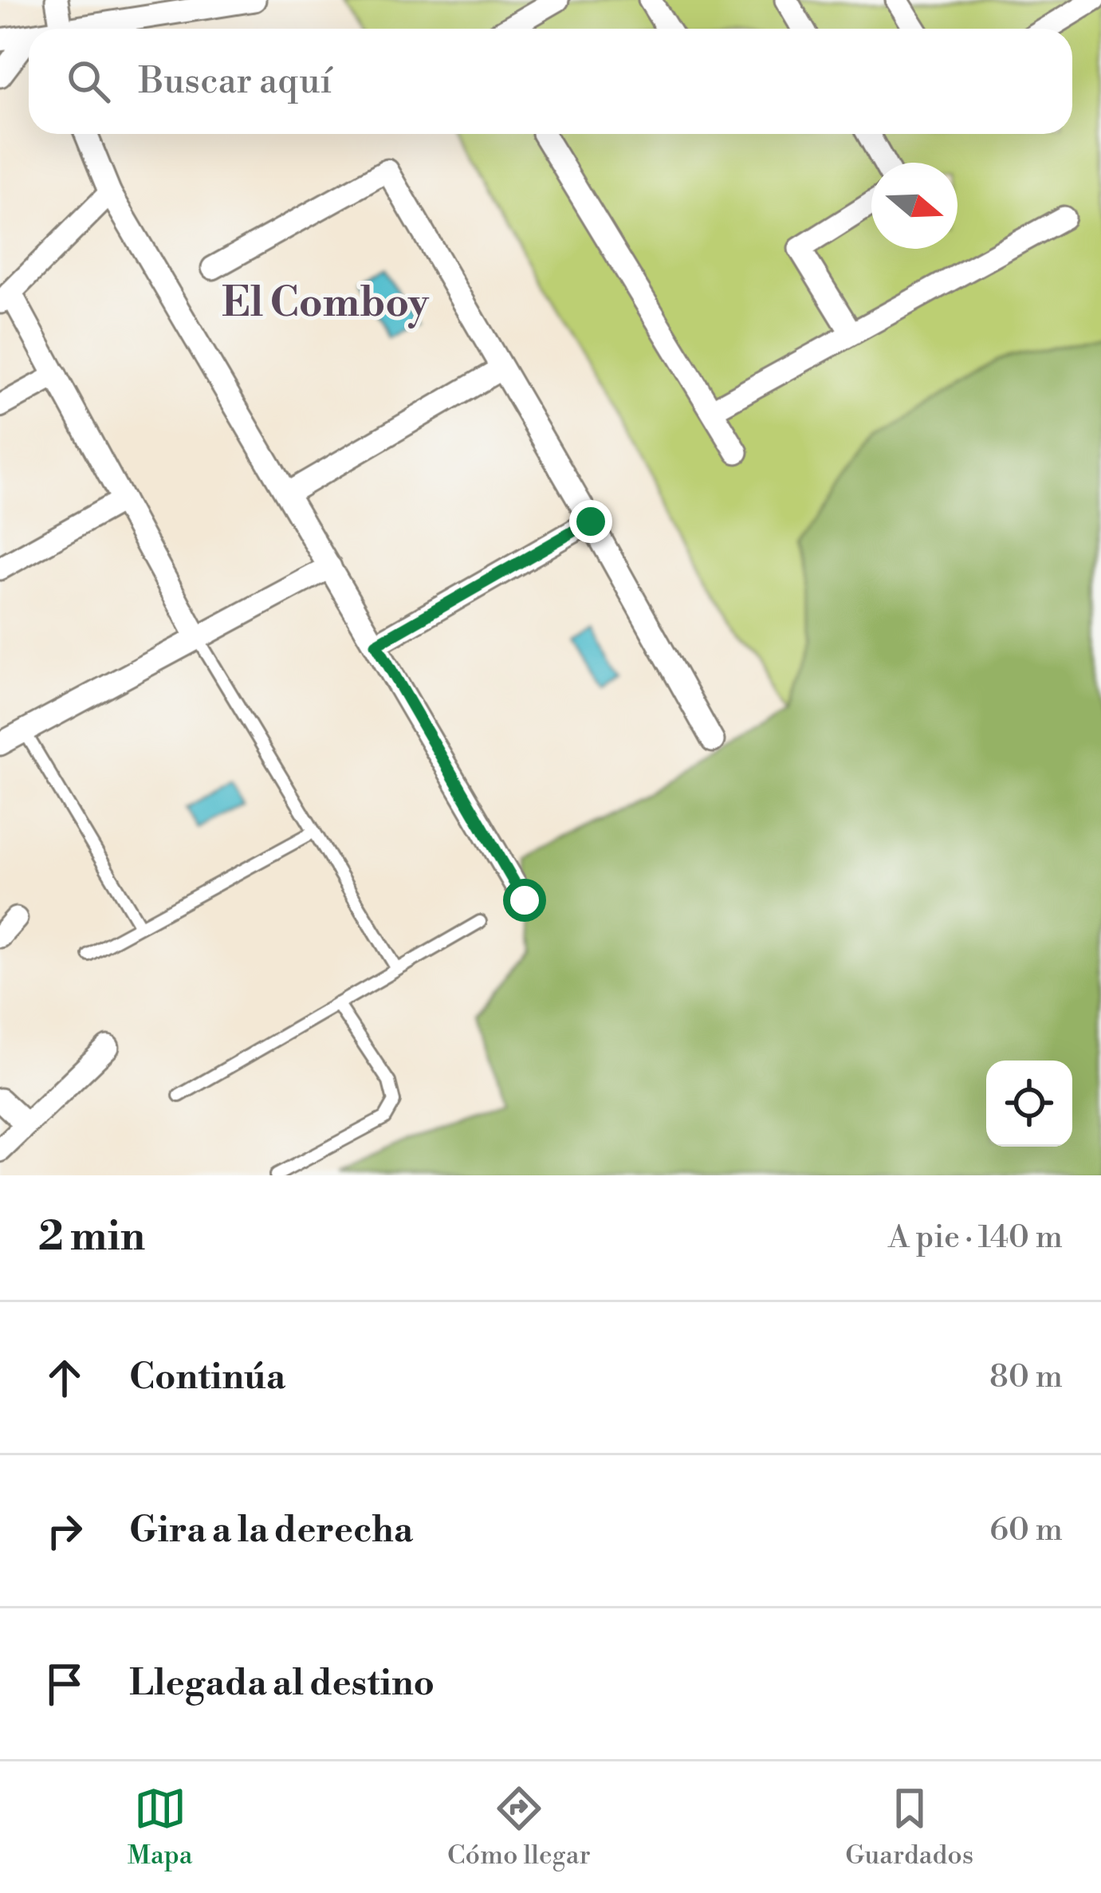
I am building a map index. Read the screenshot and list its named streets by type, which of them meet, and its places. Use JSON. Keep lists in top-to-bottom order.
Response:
{
  "districts": ["El Comboy"],
  "north": "right",
  "page": {
    "search": "Buscar aquí",
    "heading": ["2 min", "A pie · 140 m"],
    "list": [
      ["Continúa", "80 m"],
      ["Gira a la derecha", "60 m"],
      "Llegada al destino"
    ],
    "nav": ["Mapa", "Cómo llegar", "Guardados"]
  }
}
